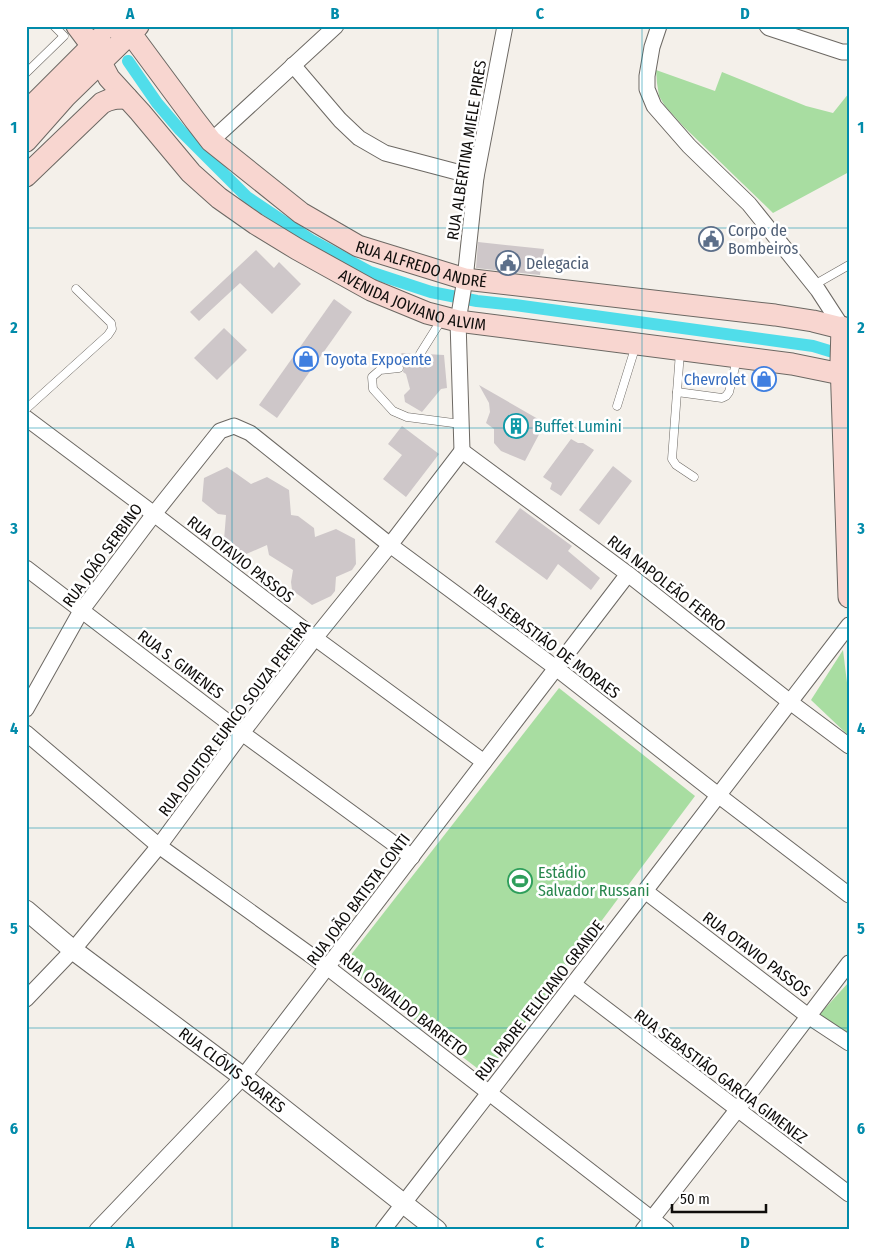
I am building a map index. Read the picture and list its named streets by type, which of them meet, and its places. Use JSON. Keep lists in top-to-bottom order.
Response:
{
  "streets": {
    "main road": ["RUA ALFREDO ANDRÉ", "AVENIDA JOVIANO ALVIM"],
    "street": [
      "RUA ALBERTINA MIELE PIRES",
      "RUA JOÃO SERBINO",
      "RUA OTAVIO PASSOS",
      "RUA NAPOLEÃO FERRO",
      "RUA SEBASTIÃO DE MORAES",
      "RUA S. GIMENES",
      "RUA DOUTOR EURICO SOUZA PEREIRA",
      "RUA JOÃO BATISTA CONTI",
      "RUA PADRE FELICIANO GRANDE",
      "RUA OSWALDO BARRETO",
      "RUA CLÓVIS SOARES",
      "RUA SEBASTIÃO GARCIA GIMENEZ"
    ]
  },
  "crossings": [
    ["RUA ALBERTINA MIELE PIRES", "RUA ALFREDO ANDRÉ"],
    ["RUA ALBERTINA MIELE PIRES", "AVENIDA JOVIANO ALVIM"],
    ["RUA ALBERTINA MIELE PIRES", "RUA NAPOLEÃO FERRO"],
    ["RUA ALBERTINA MIELE PIRES", "RUA DOUTOR EURICO SOUZA PEREIRA"],
    ["RUA JOÃO SERBINO", "RUA OTAVIO PASSOS"],
    ["RUA JOÃO SERBINO", "RUA SEBASTIÃO DE MORAES"],
    ["RUA JOÃO SERBINO", "RUA S. GIMENES"],
    ["RUA OTAVIO PASSOS", "RUA DOUTOR EURICO SOUZA PEREIRA"],
    ["RUA OTAVIO PASSOS", "RUA JOÃO BATISTA CONTI"],
    ["RUA OTAVIO PASSOS", "RUA PADRE FELICIANO GRANDE"],
    ["RUA NAPOLEÃO FERRO", "RUA DOUTOR EURICO SOUZA PEREIRA"],
    ["RUA NAPOLEÃO FERRO", "RUA JOÃO BATISTA CONTI"],
    ["RUA NAPOLEÃO FERRO", "RUA PADRE FELICIANO GRANDE"],
    ["RUA SEBASTIÃO DE MORAES", "RUA DOUTOR EURICO SOUZA PEREIRA"],
    ["RUA SEBASTIÃO DE MORAES", "RUA JOÃO BATISTA CONTI"],
    ["RUA SEBASTIÃO DE MORAES", "RUA PADRE FELICIANO GRANDE"],
    ["RUA S. GIMENES", "RUA DOUTOR EURICO SOUZA PEREIRA"],
    ["RUA S. GIMENES", "RUA JOÃO BATISTA CONTI"],
    ["RUA DOUTOR EURICO SOUZA PEREIRA", "RUA OSWALDO BARRETO"],
    ["RUA DOUTOR EURICO SOUZA PEREIRA", "RUA CLÓVIS SOARES"],
    ["RUA JOÃO BATISTA CONTI", "RUA OSWALDO BARRETO"],
    ["RUA JOÃO BATISTA CONTI", "RUA CLÓVIS SOARES"],
    ["RUA PADRE FELICIANO GRANDE", "RUA OSWALDO BARRETO"],
    ["RUA PADRE FELICIANO GRANDE", "RUA CLÓVIS SOARES"],
    ["RUA PADRE FELICIANO GRANDE", "RUA SEBASTIÃO GARCIA GIMENEZ"]
  ],
  "places": {
    "public building": ["Corpo de Bombeiros", "Delegacia"],
    "shop": ["Toyota Expoente", "Chevrolet"],
    "building": ["Buffet Lumini"],
    "sports": ["Estádio Salvador Russani"]
  },
  "scale_bar": "50 m",
  "grid": {
    "columns": [
      "A",
      "B",
      "C",
      "D"
    ],
    "rows": [
      "1",
      "2",
      "3",
      "4",
      "5",
      "6"
    ]
  }
}
